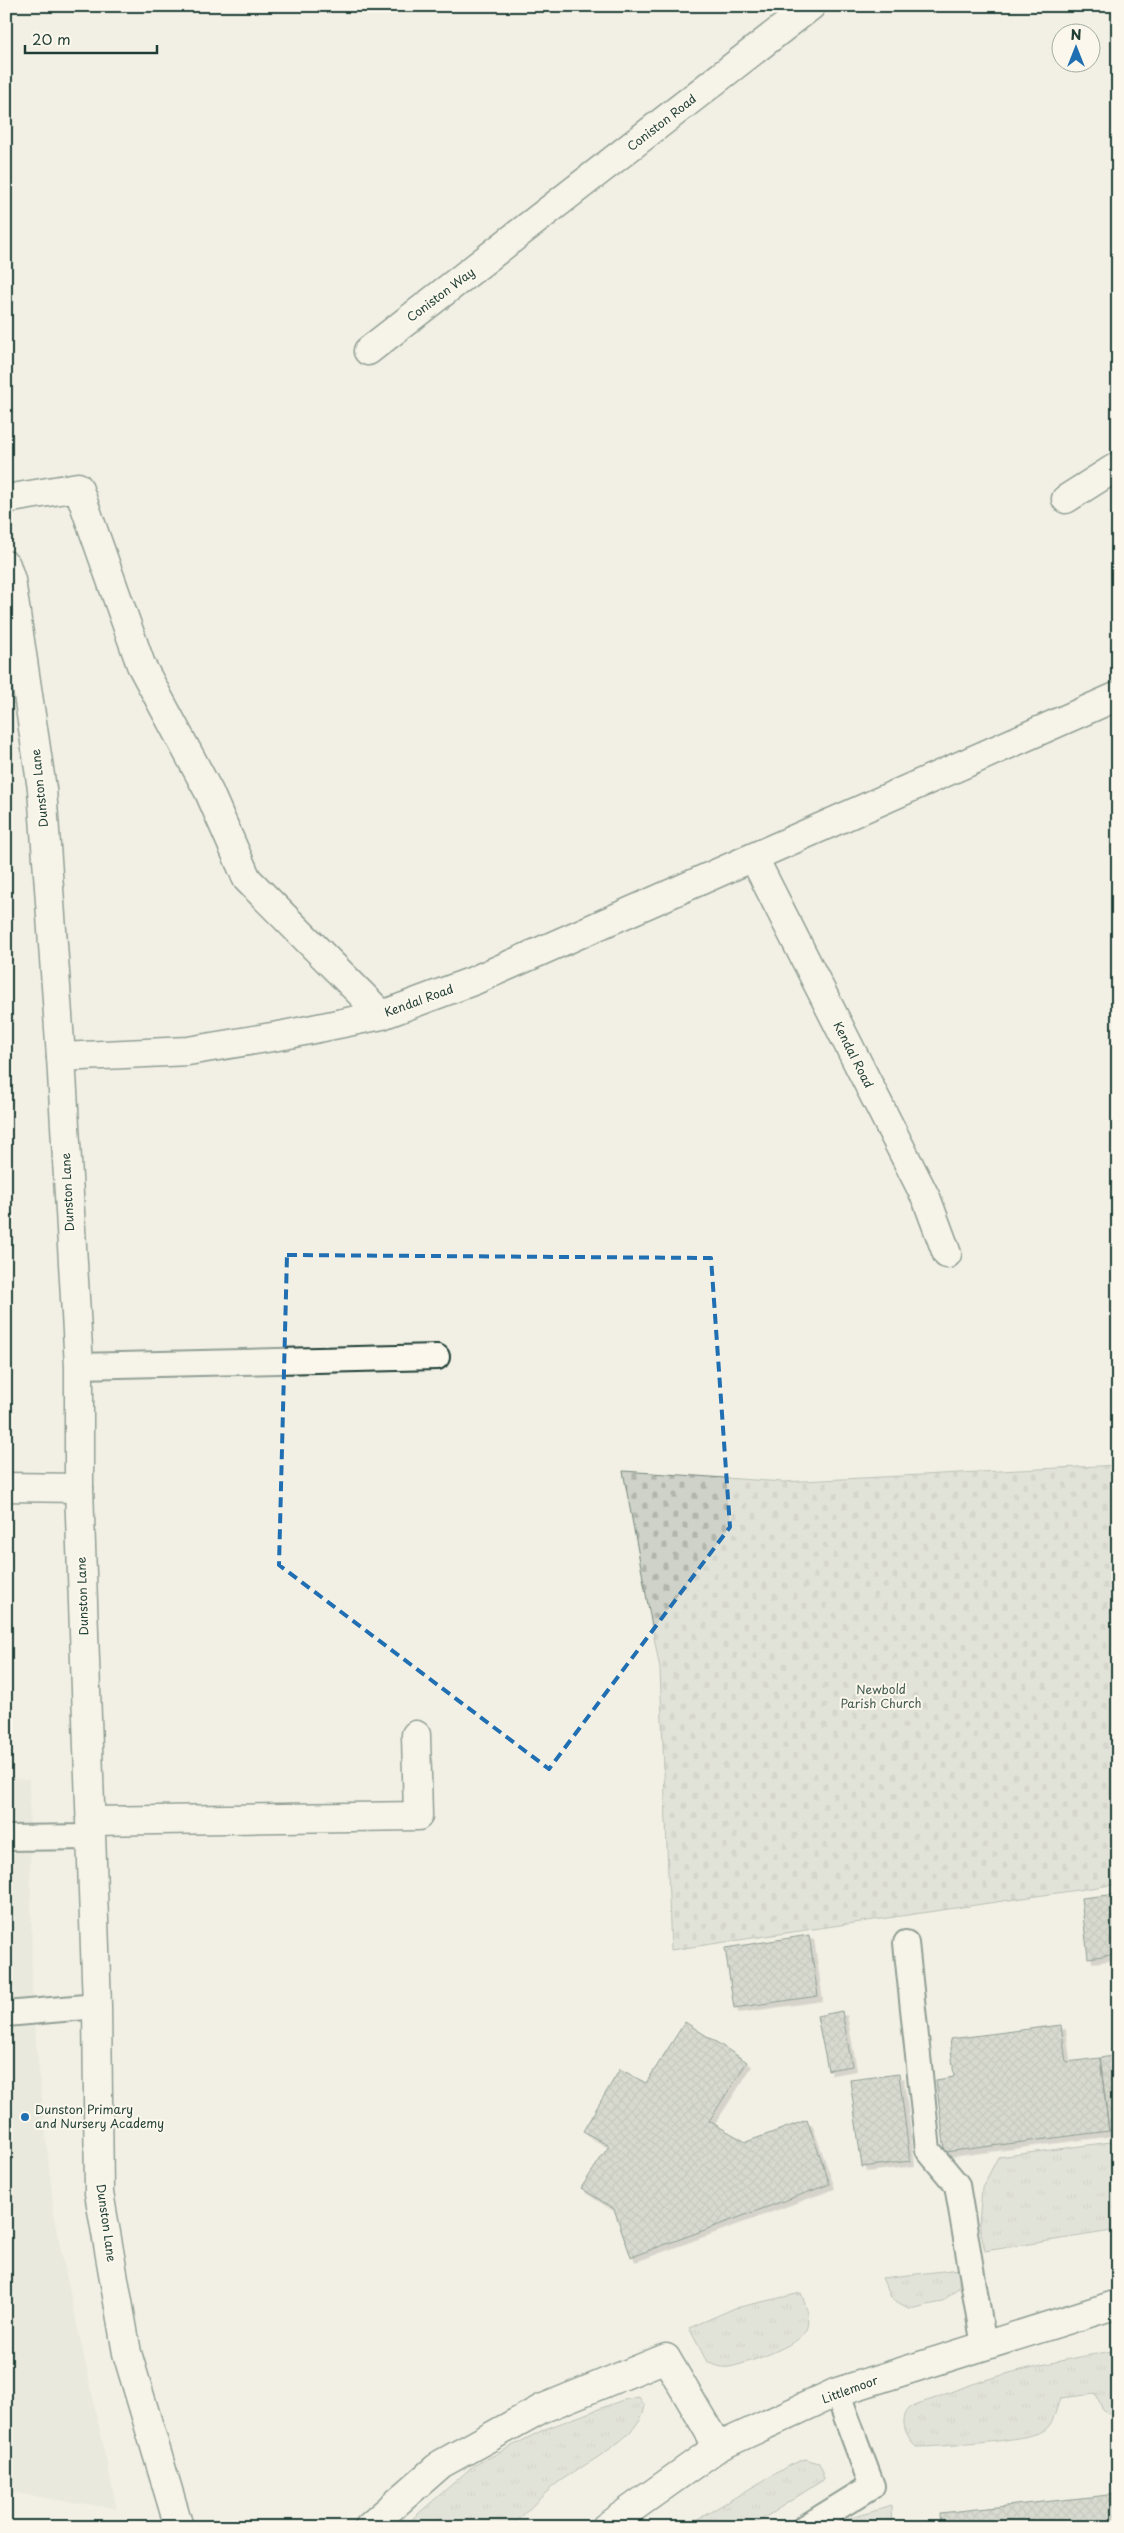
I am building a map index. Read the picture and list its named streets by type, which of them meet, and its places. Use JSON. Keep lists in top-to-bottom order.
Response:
{
  "streets": {
    "street": [
      "Coniston Road",
      "Coniston Way",
      "Dunston Lane",
      "Kendal Road",
      "Littlemoor"
    ]
  },
  "crossings": [
    ["Coniston Road", "Coniston Way"],
    ["Dunston Lane", "Kendal Road"]
  ],
  "parks": ["Newbold Parish Church"],
  "places": ["Dunston Primary and Nursery Academy"],
  "scale_bar": "20 m",
  "north": "top"
}
